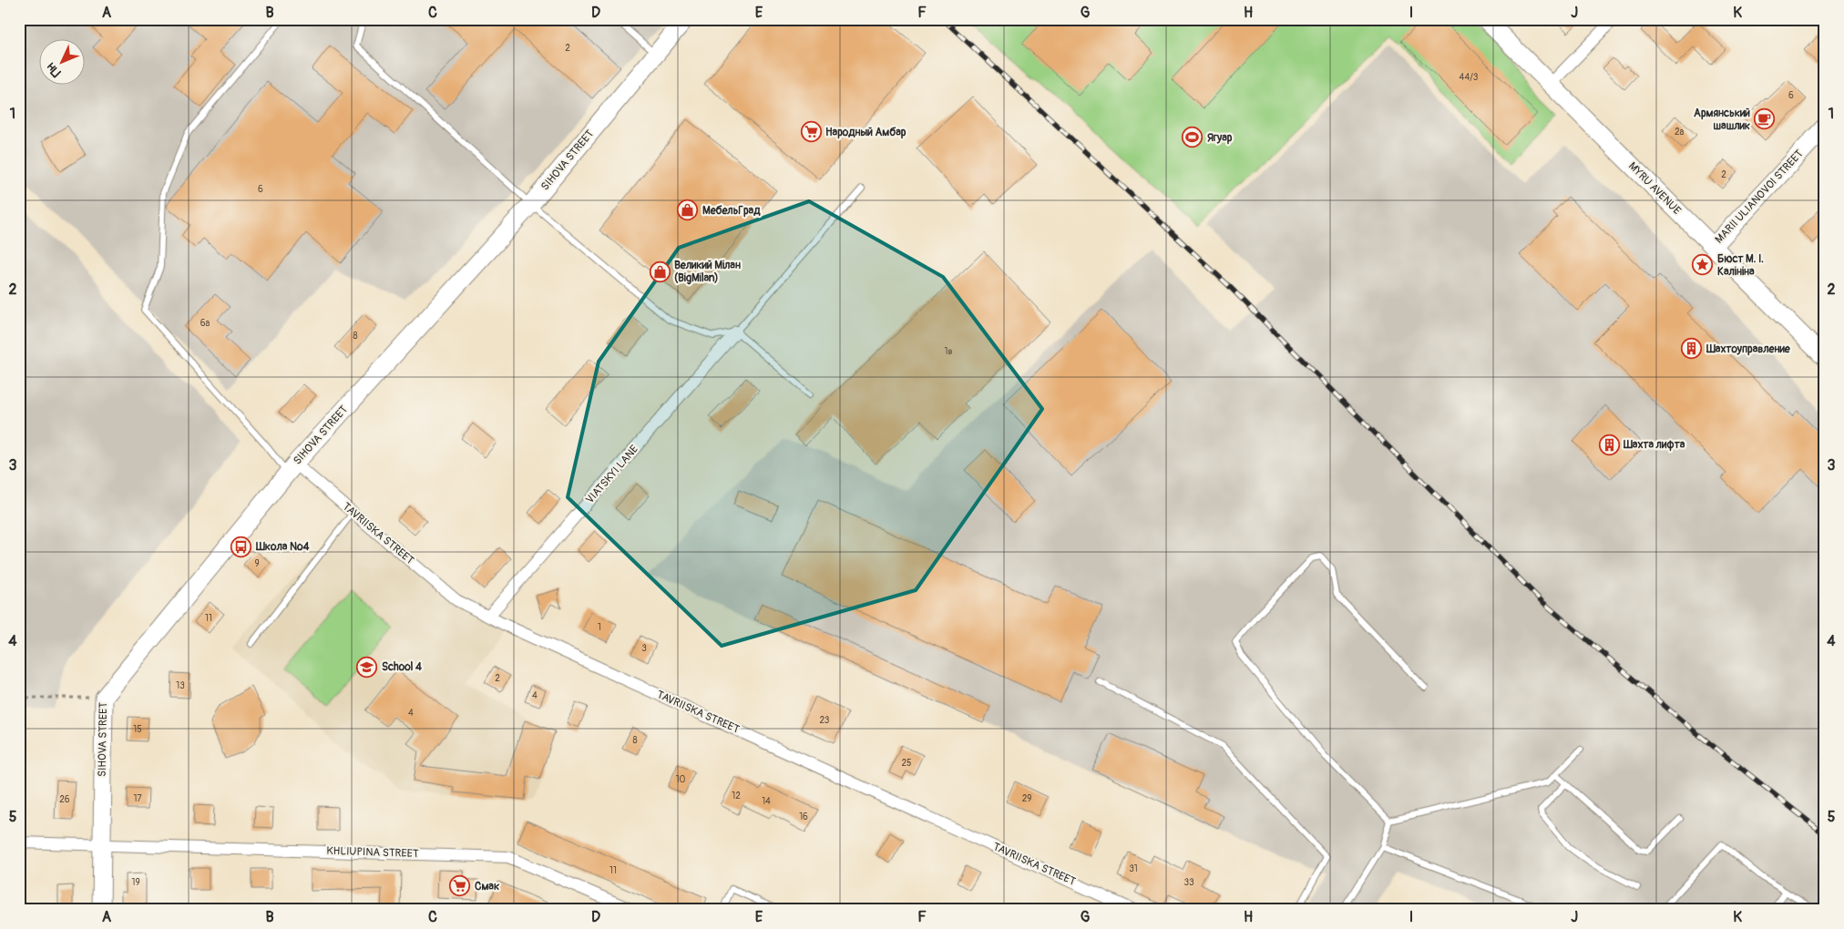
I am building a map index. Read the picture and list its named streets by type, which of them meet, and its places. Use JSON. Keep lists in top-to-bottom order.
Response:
{
  "streets": {
    "street": [
      "SIHOVA STREET",
      "MYRU AVENUE",
      "MARII ULIANOVOI STREET",
      "VIATSKYI LANE",
      "TAVRIISKA STREET",
      "KHLIUPINA STREET"
    ]
  },
  "crossings": [
    ["SIHOVA STREET", "TAVRIISKA STREET"],
    ["SIHOVA STREET", "KHLIUPINA STREET"],
    ["MYRU AVENUE", "MARII ULIANOVOI STREET"],
    ["VIATSKYI LANE", "TAVRIISKA STREET"]
  ],
  "places": {
    "cafe": ["Армянський шашлик"],
    "supermarket": ["Народный Амбар", "Смак"],
    "sports": ["Ягуар"],
    "shop": ["МебельГрад", "Великий Мілан (BigMilan)"],
    "place": ["Бюст М. І. Калініна"],
    "building": ["Шахтоуправление", "Шахта лифта"],
    "bus stop": ["Школа №4"],
    "school or university": ["School 4"]
  },
  "house_numbers": [
    "2",
    "44/3",
    "6",
    "2а",
    "2",
    "6",
    "6а",
    "8",
    "1в",
    "9",
    "11",
    "1",
    "3",
    "2",
    "13",
    "4",
    "4",
    "23",
    "15",
    "8",
    "25",
    "10",
    "12",
    "17",
    "29",
    "26",
    "14",
    "16",
    "31",
    "11",
    "19",
    "33"
  ],
  "north": "bottom left",
  "grid": {
    "columns": [
      "A",
      "B",
      "C",
      "D",
      "E",
      "F",
      "G",
      "H",
      "I",
      "J",
      "K"
    ],
    "rows": [
      "1",
      "2",
      "3",
      "4",
      "5"
    ]
  }
}
